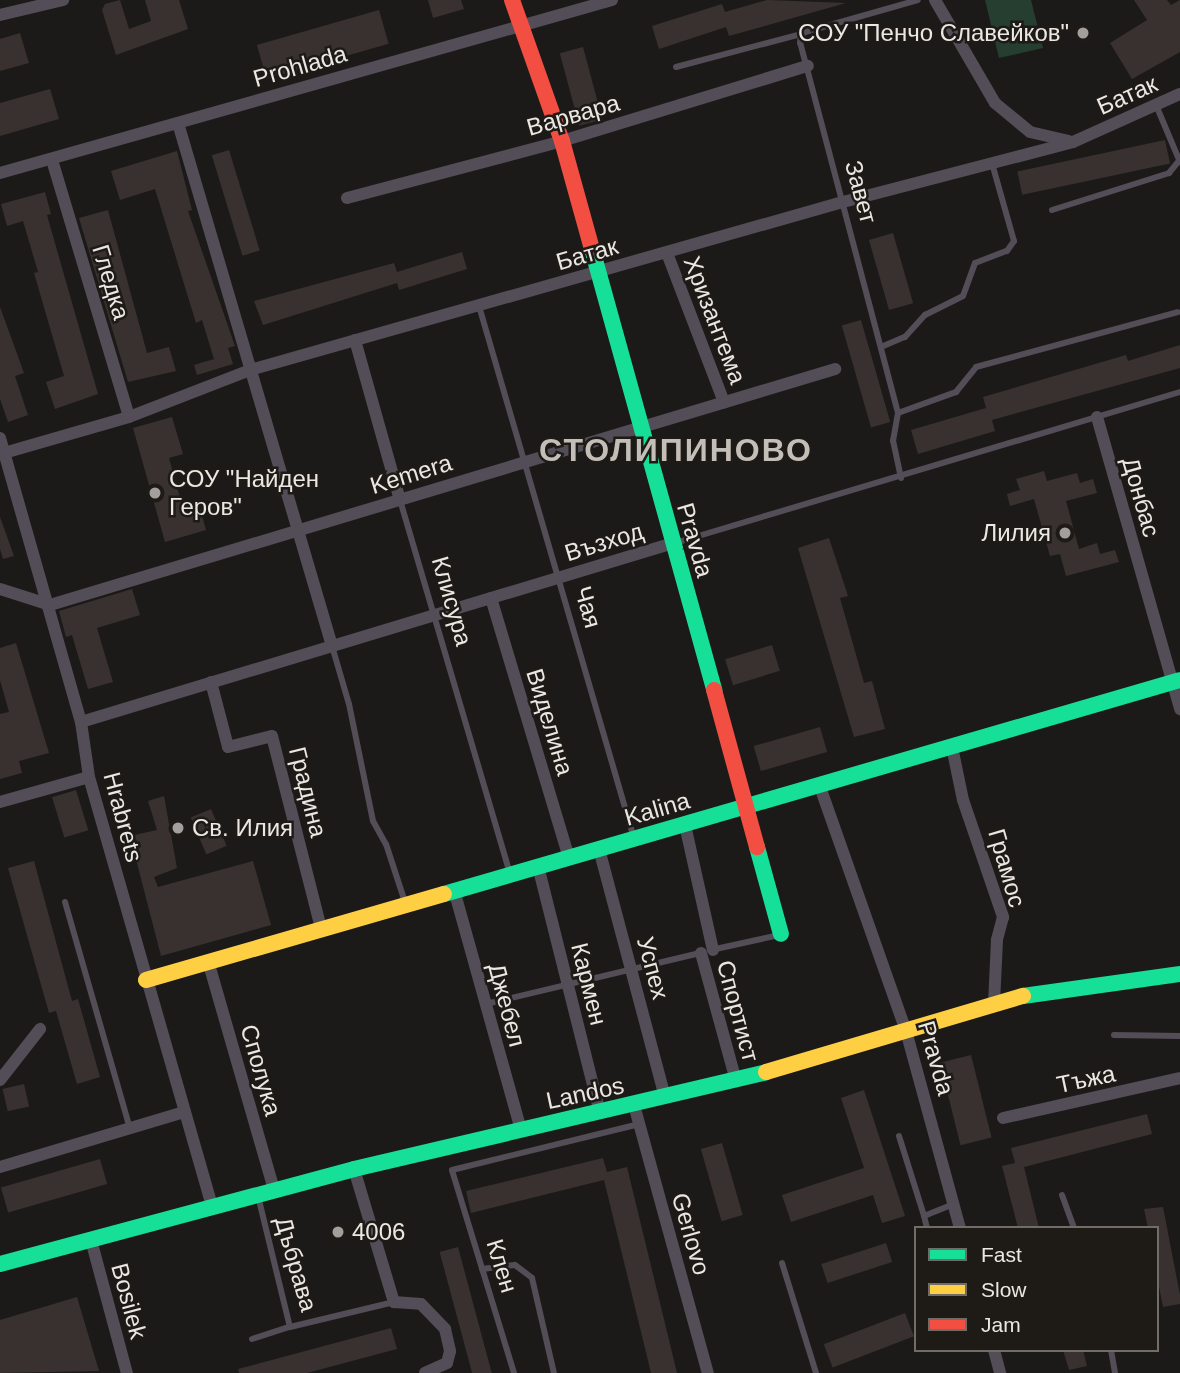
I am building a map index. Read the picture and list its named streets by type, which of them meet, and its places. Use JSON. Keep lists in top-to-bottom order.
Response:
{
  "streets": {
    "street": [
      "Prohlada",
      "Батак",
      "Варвара",
      "Гледка",
      "Хризантема",
      "Kemera",
      "Донбас",
      "Pravda",
      "Възход",
      "Клисура",
      "Виделина",
      "Градина",
      "Kalina",
      "Hrabrets",
      "Грамос",
      "Успех",
      "Кармен",
      "Джебел",
      "Спортист",
      "Сполука",
      "Тъжа",
      "Landos",
      "Gerlovo",
      "Bosilek"
    ],
    "lane": [
      "Завет",
      "Чая",
      "Дъбрава",
      "Клен"
    ]
  },
  "crossings": [
    ["Prohlada", "Гледка"],
    ["Prohlada", "Pravda"],
    ["Батак", "Завет"],
    ["Батак", "Гледка"],
    ["Батак", "Хризантема"],
    ["Батак", "Pravda"],
    ["Батак", "Клисура"],
    ["Батак", "Чая"],
    ["Батак", "Hrabrets"],
    ["Варвара", "Завет"],
    ["Варвара", "Pravda"],
    ["Завет", "Възход"],
    ["Хризантема", "Kemera"],
    ["Kemera", "Pravda"],
    ["Kemera", "Клисура"],
    ["Kemera", "Чая"],
    ["Kemera", "Hrabrets"],
    ["Донбас", "Възход"],
    ["Донбас", "Kalina"],
    ["Pravda", "Възход"],
    ["Pravda", "Kalina"],
    ["Pravda", "Landos"],
    ["Възход", "Клисура"],
    ["Възход", "Чая"],
    ["Възход", "Виделина"],
    ["Възход", "Градина"],
    ["Възход", "Hrabrets"],
    ["Клисура", "Kalina"],
    ["Чая", "Kalina"],
    ["Виделина", "Kalina"],
    ["Градина", "Kalina"],
    ["Kalina", "Hrabrets"],
    ["Kalina", "Грамос"],
    ["Kalina", "Успех"],
    ["Kalina", "Кармен"],
    ["Kalina", "Джебел"],
    ["Kalina", "Спортист"],
    ["Kalina", "Сполука"],
    ["Hrabrets", "Landos"],
    ["Грамос", "Landos"],
    ["Успех", "Landos"],
    ["Кармен", "Landos"],
    ["Джебел", "Landos"],
    ["Спортист", "Landos"],
    ["Сполука", "Landos"],
    ["Landos", "Gerlovo"],
    ["Landos", "Дъбрава"],
    ["Landos", "Bosilek"],
    ["Gerlovo", "Клен"]
  ],
  "districts": ["СТОЛИПИНОВО"],
  "places": [
    "СОУ \"Пенчо Славейков\"",
    "СОУ \"Найден Геров\"",
    "Лилия",
    "Св. Илия",
    "4006"
  ],
  "legend": ["Fast", "Slow", "Jam"]
}
